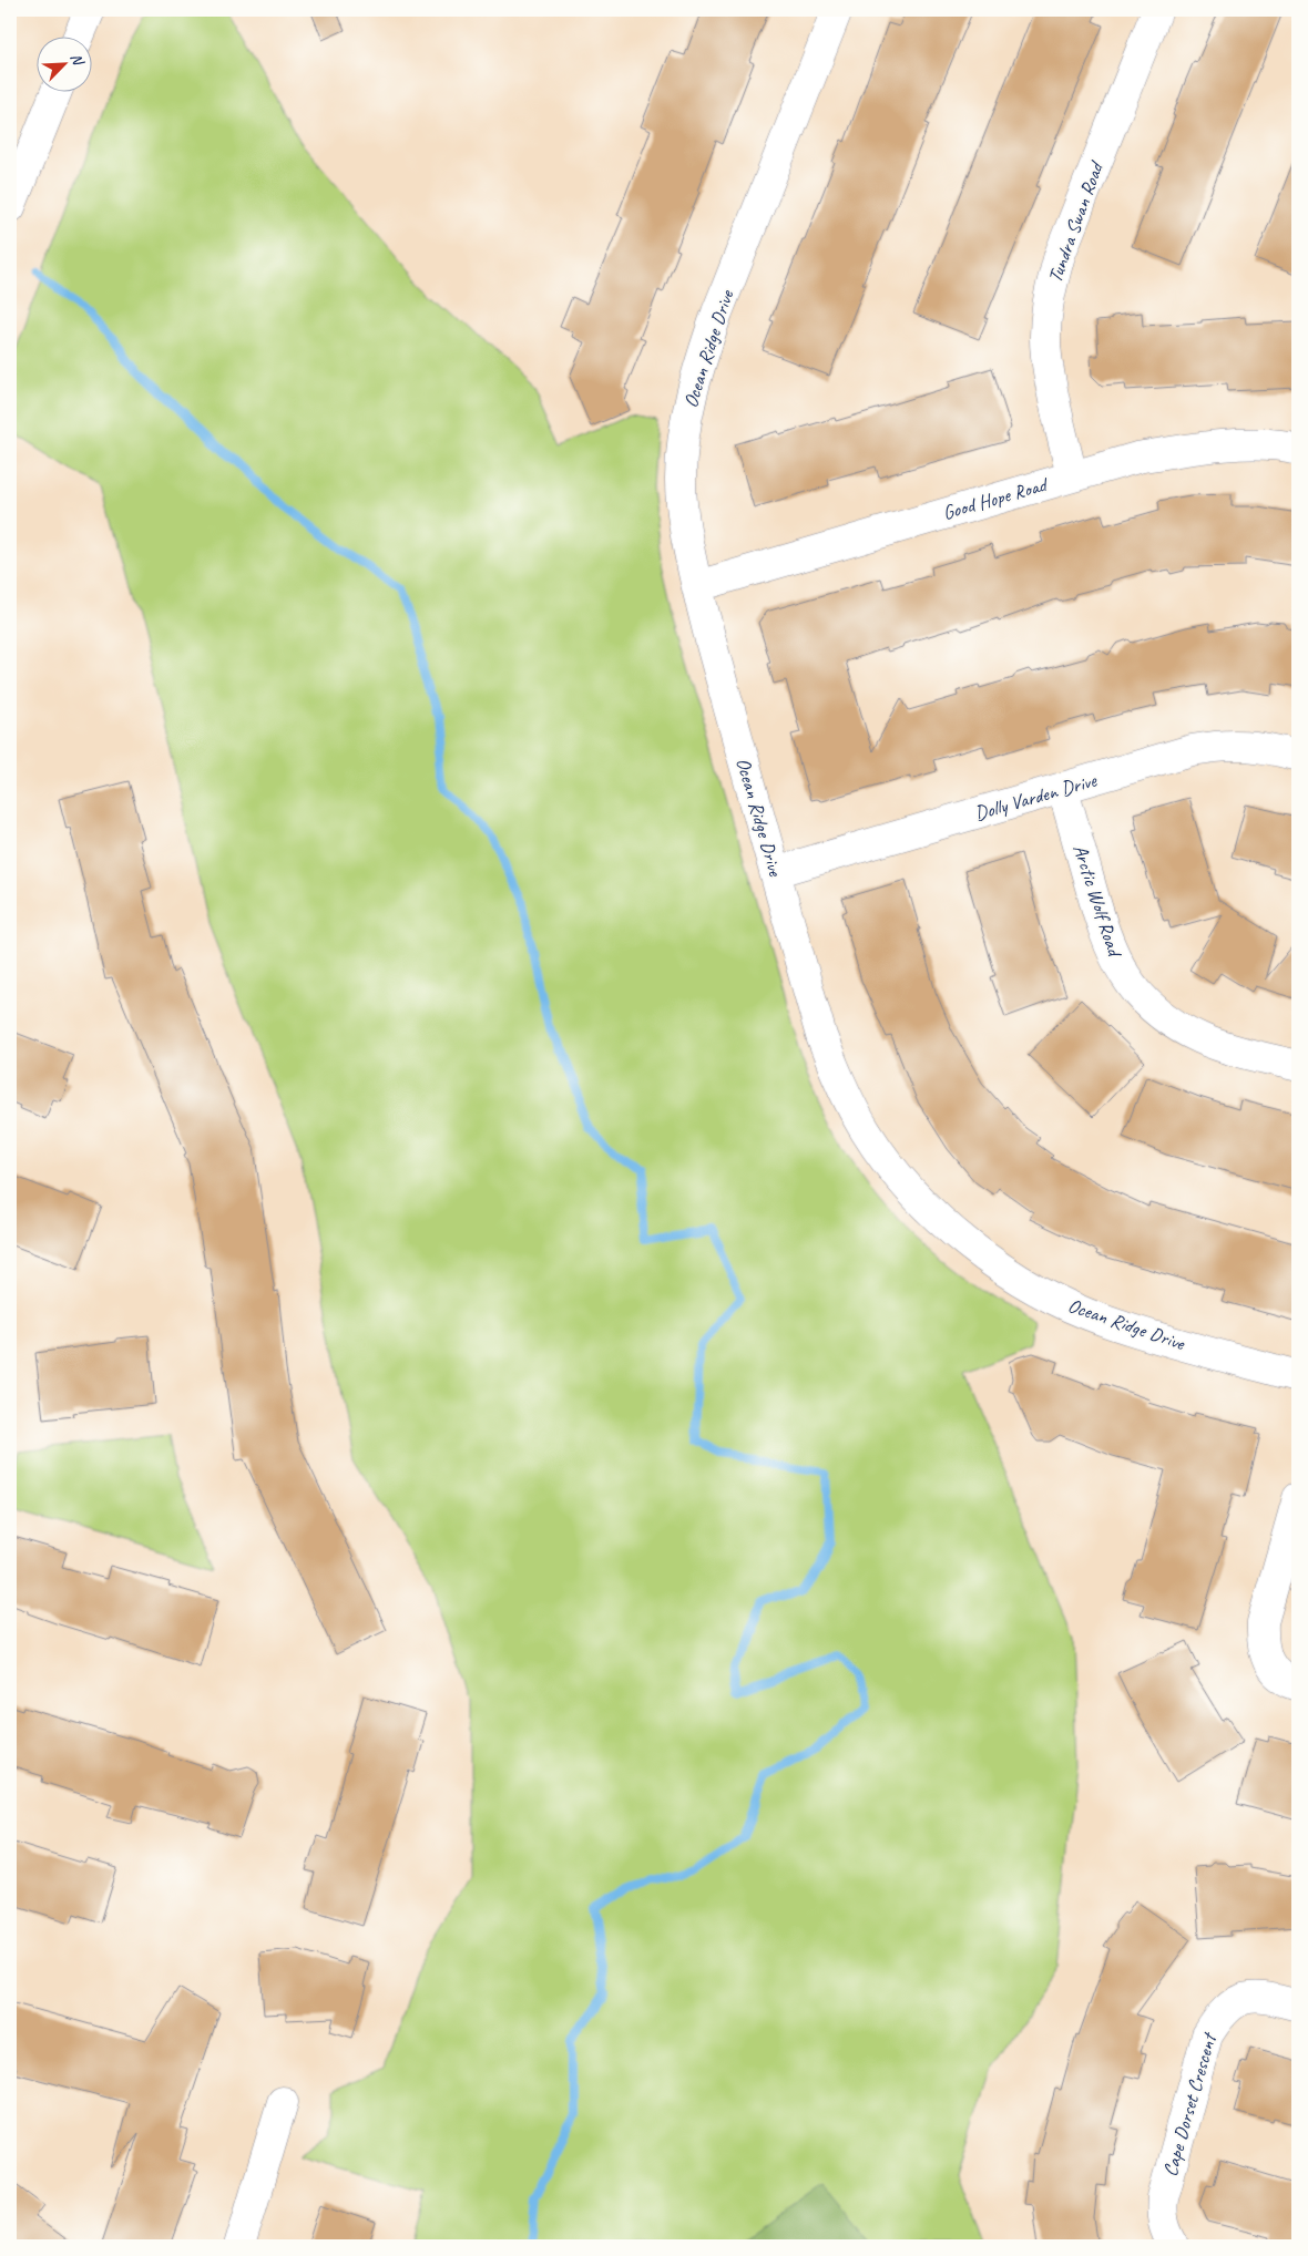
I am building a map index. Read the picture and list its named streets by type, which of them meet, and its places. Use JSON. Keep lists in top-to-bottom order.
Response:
{
  "streets": {
    "street": [
      "Tundra Swan Road",
      "Ocean Ridge Drive",
      "Good Hope Road",
      "Dolly Varden Drive",
      "Arctic Wolf Road",
      "Cape Dorset Crescent"
    ]
  },
  "crossings": [
    ["Tundra Swan Road", "Good Hope Road"],
    ["Ocean Ridge Drive", "Good Hope Road"],
    ["Ocean Ridge Drive", "Dolly Varden Drive"],
    ["Dolly Varden Drive", "Arctic Wolf Road"]
  ],
  "north": "top right"
}
